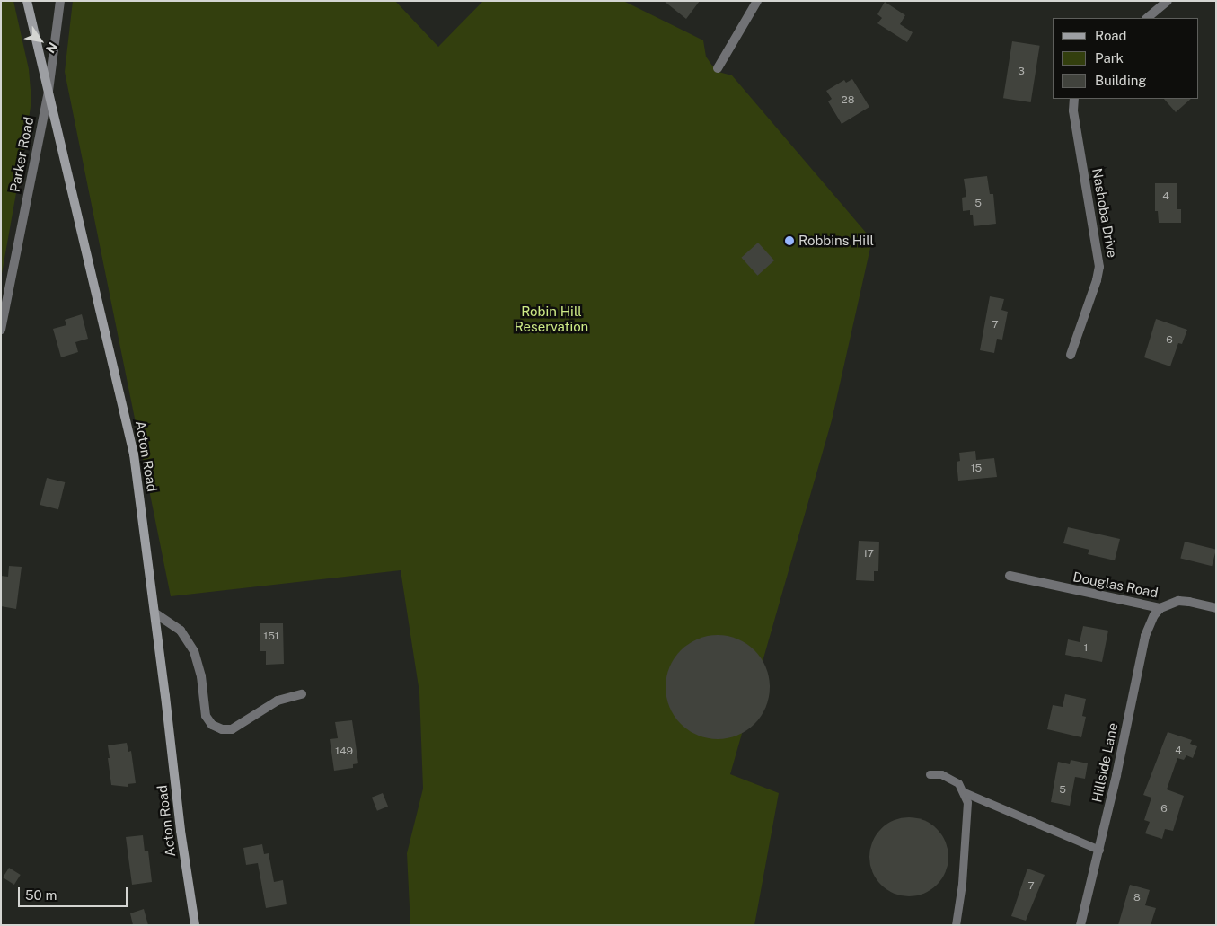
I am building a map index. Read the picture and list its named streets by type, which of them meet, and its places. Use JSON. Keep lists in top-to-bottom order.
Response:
{
  "streets": {
    "main road": ["Acton Road"],
    "street": [
      "Parker Road",
      "Nashoba Drive",
      "Douglas Road",
      "Hillside Lane"
    ]
  },
  "crossings": [
    ["Parker Road", "Acton Road"],
    ["Douglas Road", "Hillside Lane"]
  ],
  "parks": ["Robin Hill Reservation"],
  "places": ["Robbins Hill"],
  "house_numbers": [
    "3",
    "28",
    "4",
    "5",
    "7",
    "6",
    "15",
    "17",
    "151",
    "1",
    "4",
    "149",
    "5",
    "6",
    "7",
    "8"
  ],
  "legend": ["Road", "Park", "Building"],
  "scale_bar": "50 m",
  "north": "bottom right"
}
